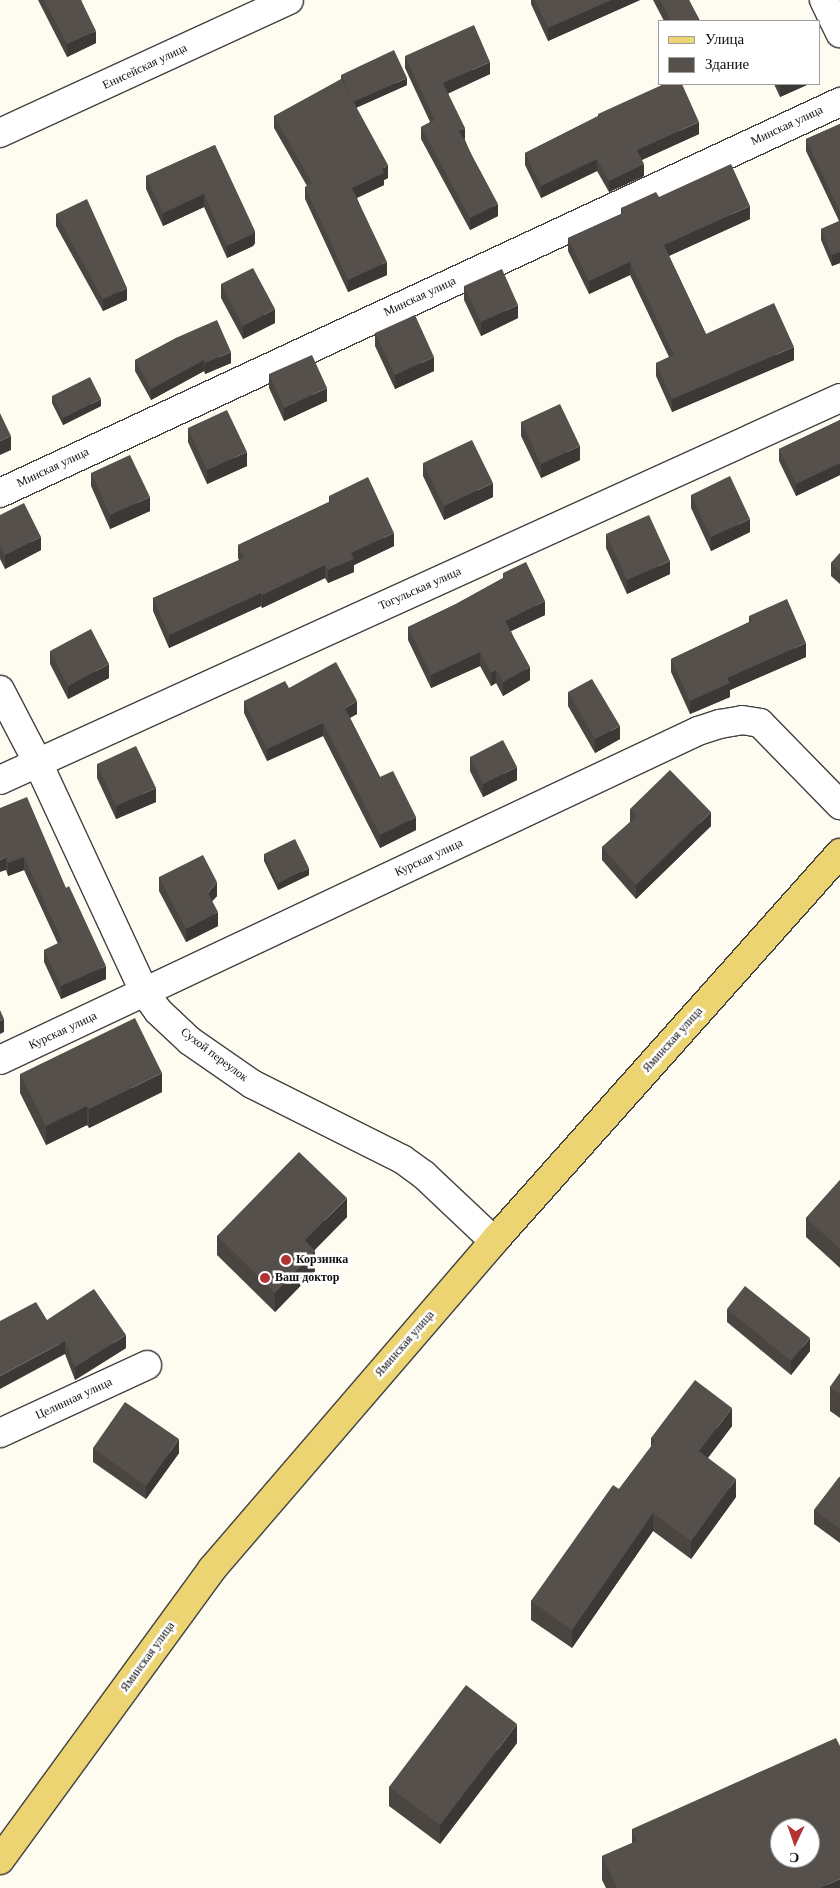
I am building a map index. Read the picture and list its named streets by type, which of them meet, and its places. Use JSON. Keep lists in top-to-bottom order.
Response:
{
  "streets": {
    "main road": ["Яминская улица"],
    "street": [
      "Енисейская улица",
      "Минская улица",
      "Тогульская улица",
      "Курская улица",
      "Сухой переулок",
      "Целинная улица"
    ]
  },
  "crossings": [
    ["Тогульская улица", "Сухой переулок"],
    ["Курская улица", "Сухой переулок"],
    ["Яминская улица", "Сухой переулок"]
  ],
  "places": ["Корзинка", "Ваш доктор"],
  "legend": ["Улица", "Здание"],
  "north": "bottom"
}
